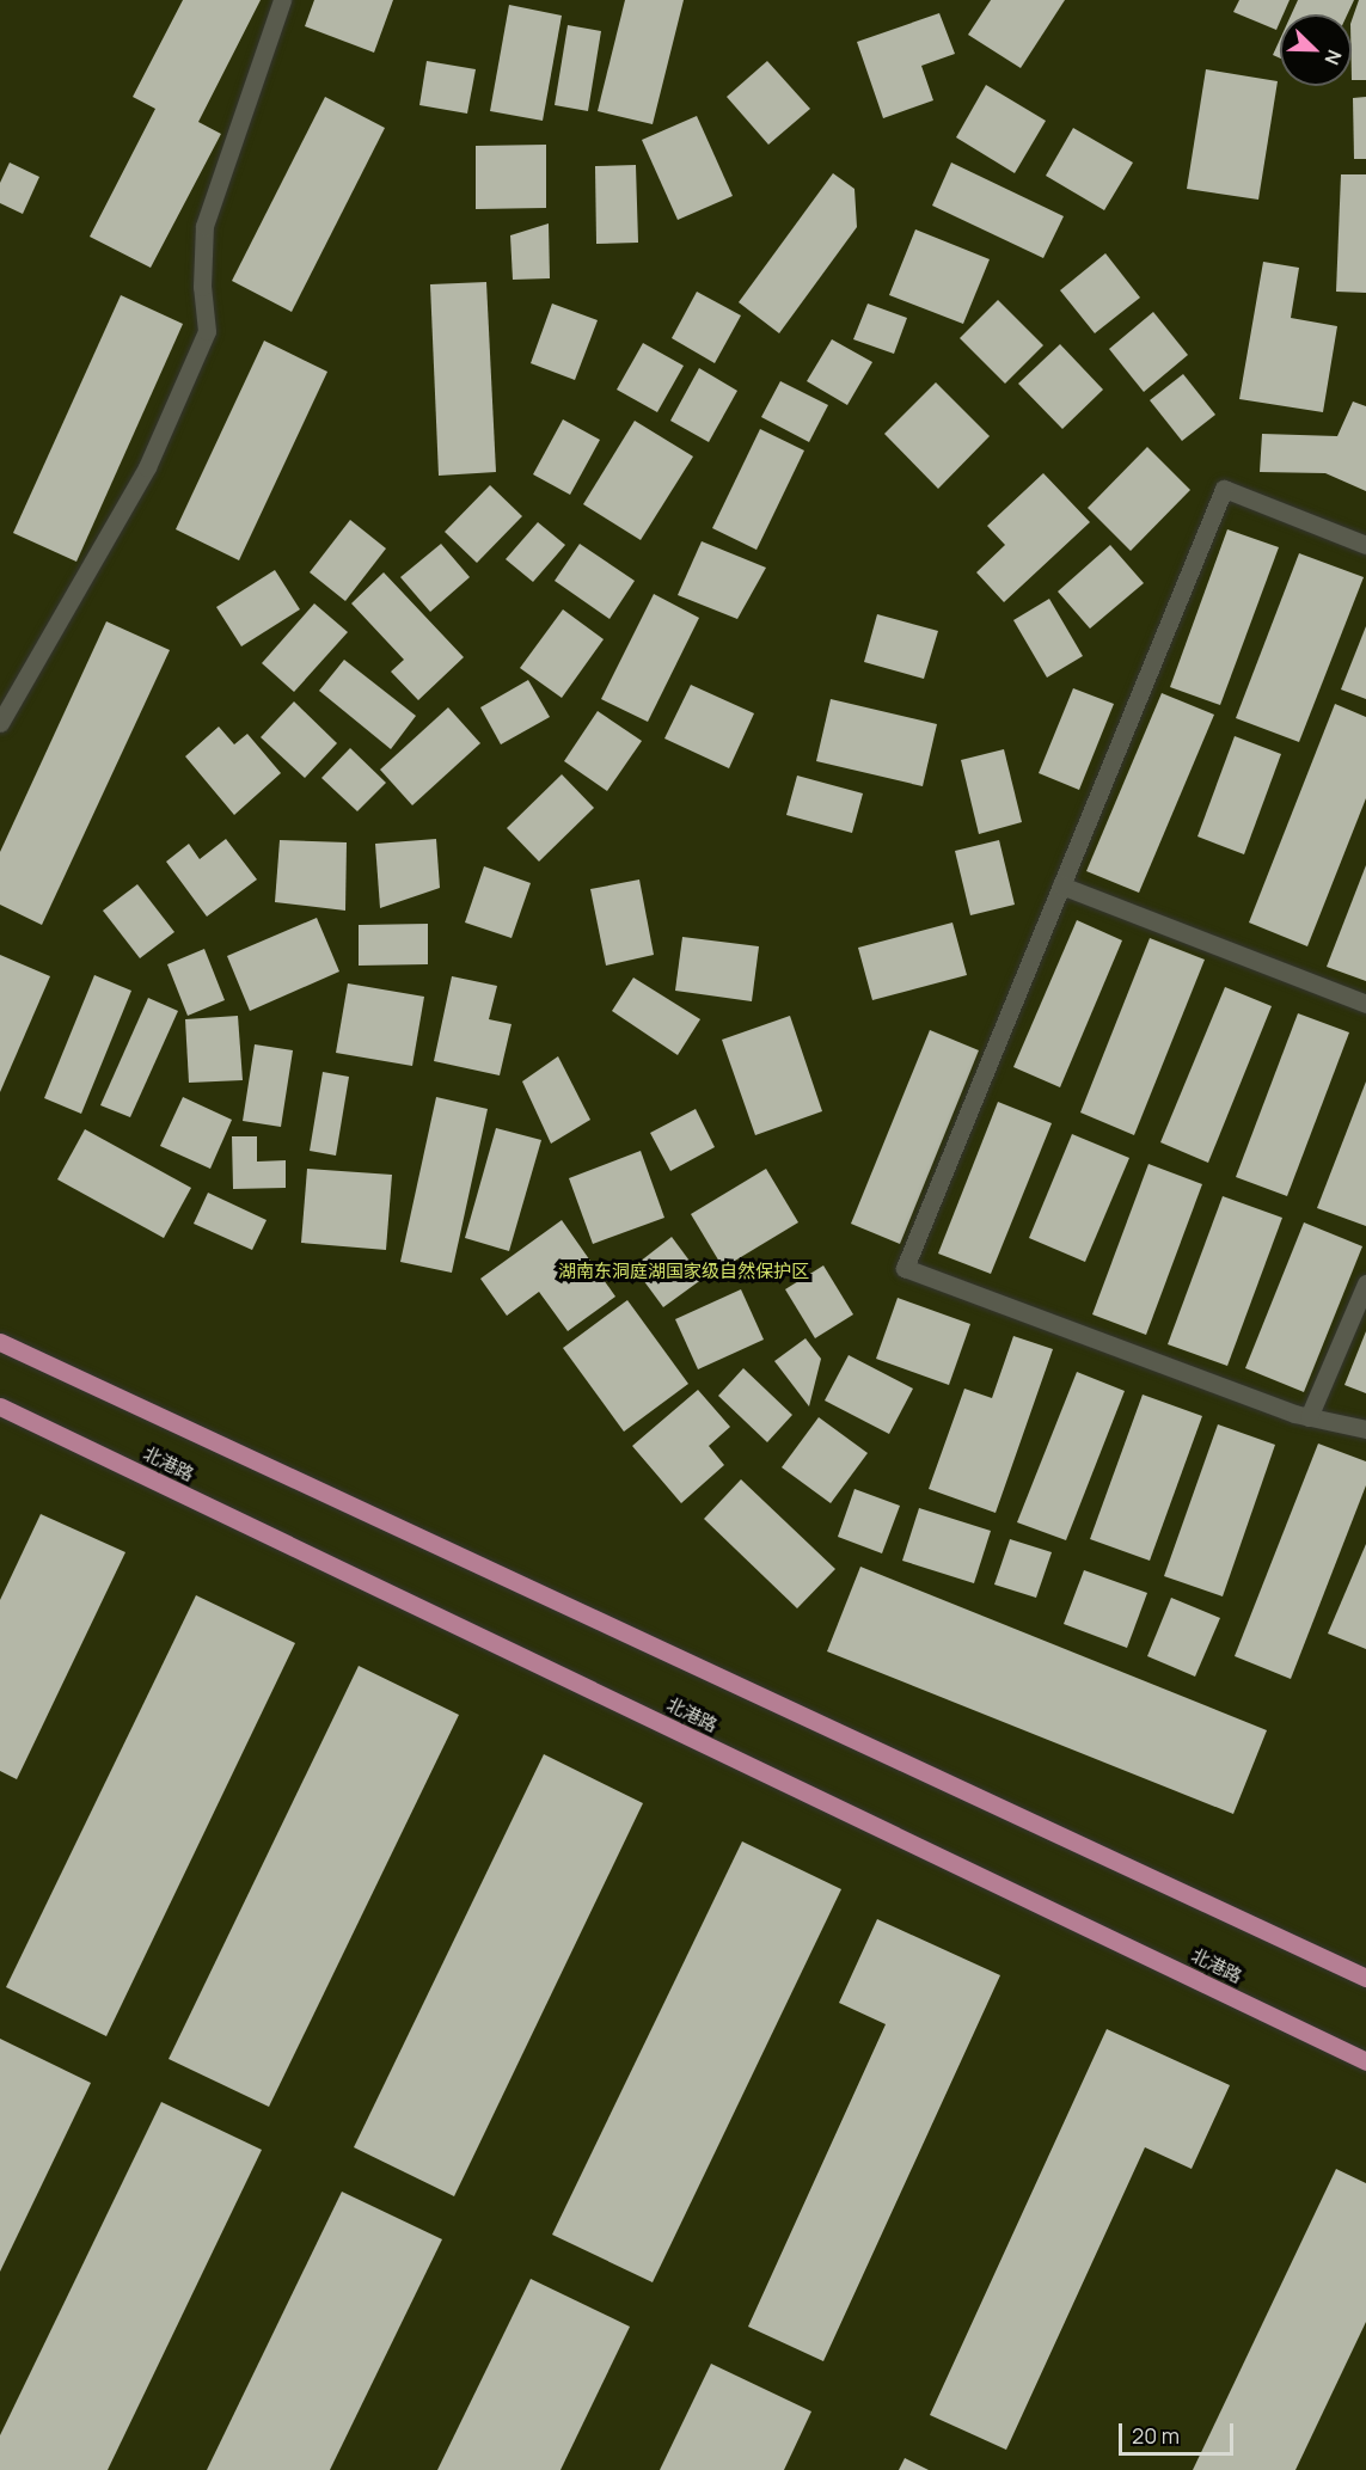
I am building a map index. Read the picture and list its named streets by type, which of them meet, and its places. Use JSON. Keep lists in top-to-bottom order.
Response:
{
  "streets": {
    "main road": ["北港路"]
  },
  "parks": ["湖南东洞庭湖国家级自然保护区"],
  "scale_bar": "20 m",
  "north": "bottom right"
}
